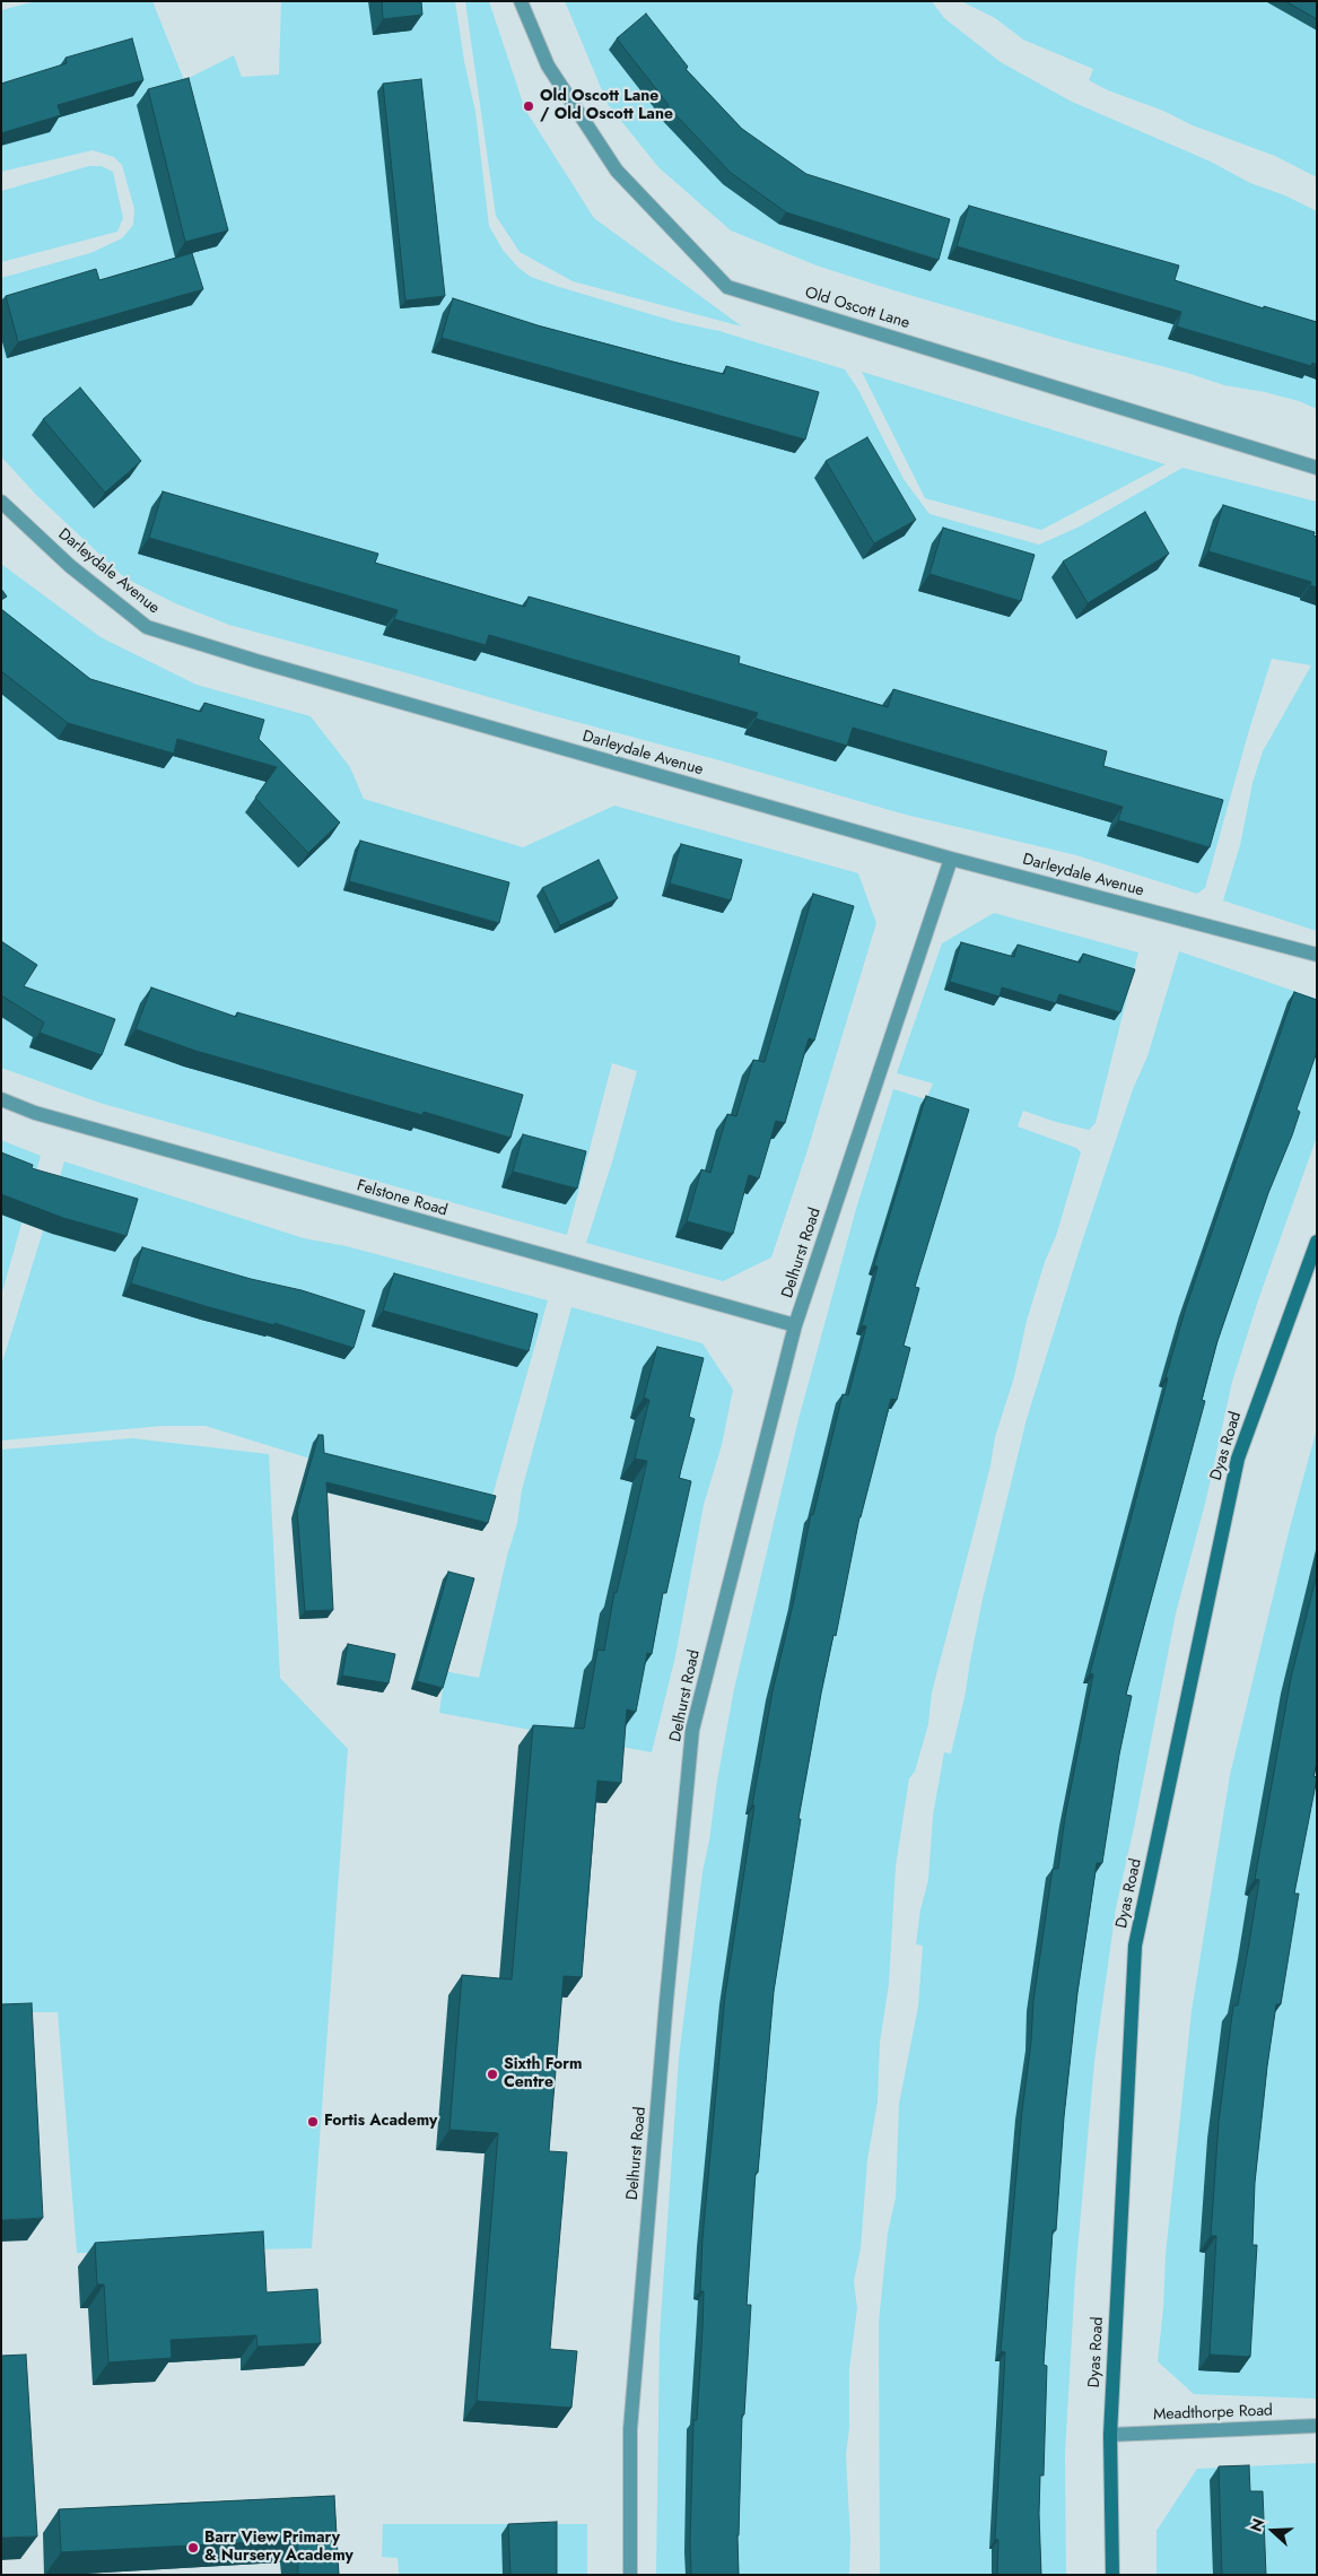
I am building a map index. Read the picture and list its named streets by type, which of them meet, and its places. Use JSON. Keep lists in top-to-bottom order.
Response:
{
  "streets": {
    "street": [
      "Old Oscott Lane",
      "Darleydale Avenue",
      "Felstone Road",
      "Delhurst Road",
      "Dyas Road",
      "Meadthorpe Road"
    ]
  },
  "crossings": [
    ["Darleydale Avenue", "Delhurst Road"],
    ["Felstone Road", "Delhurst Road"],
    ["Dyas Road", "Meadthorpe Road"]
  ],
  "places": [
    "Old Oscott Lane / Old Oscott Lane",
    "Sixth Form Centre",
    "Fortis Academy",
    "Barr View Primary & Nursery Academy"
  ],
  "north": "left"
}
